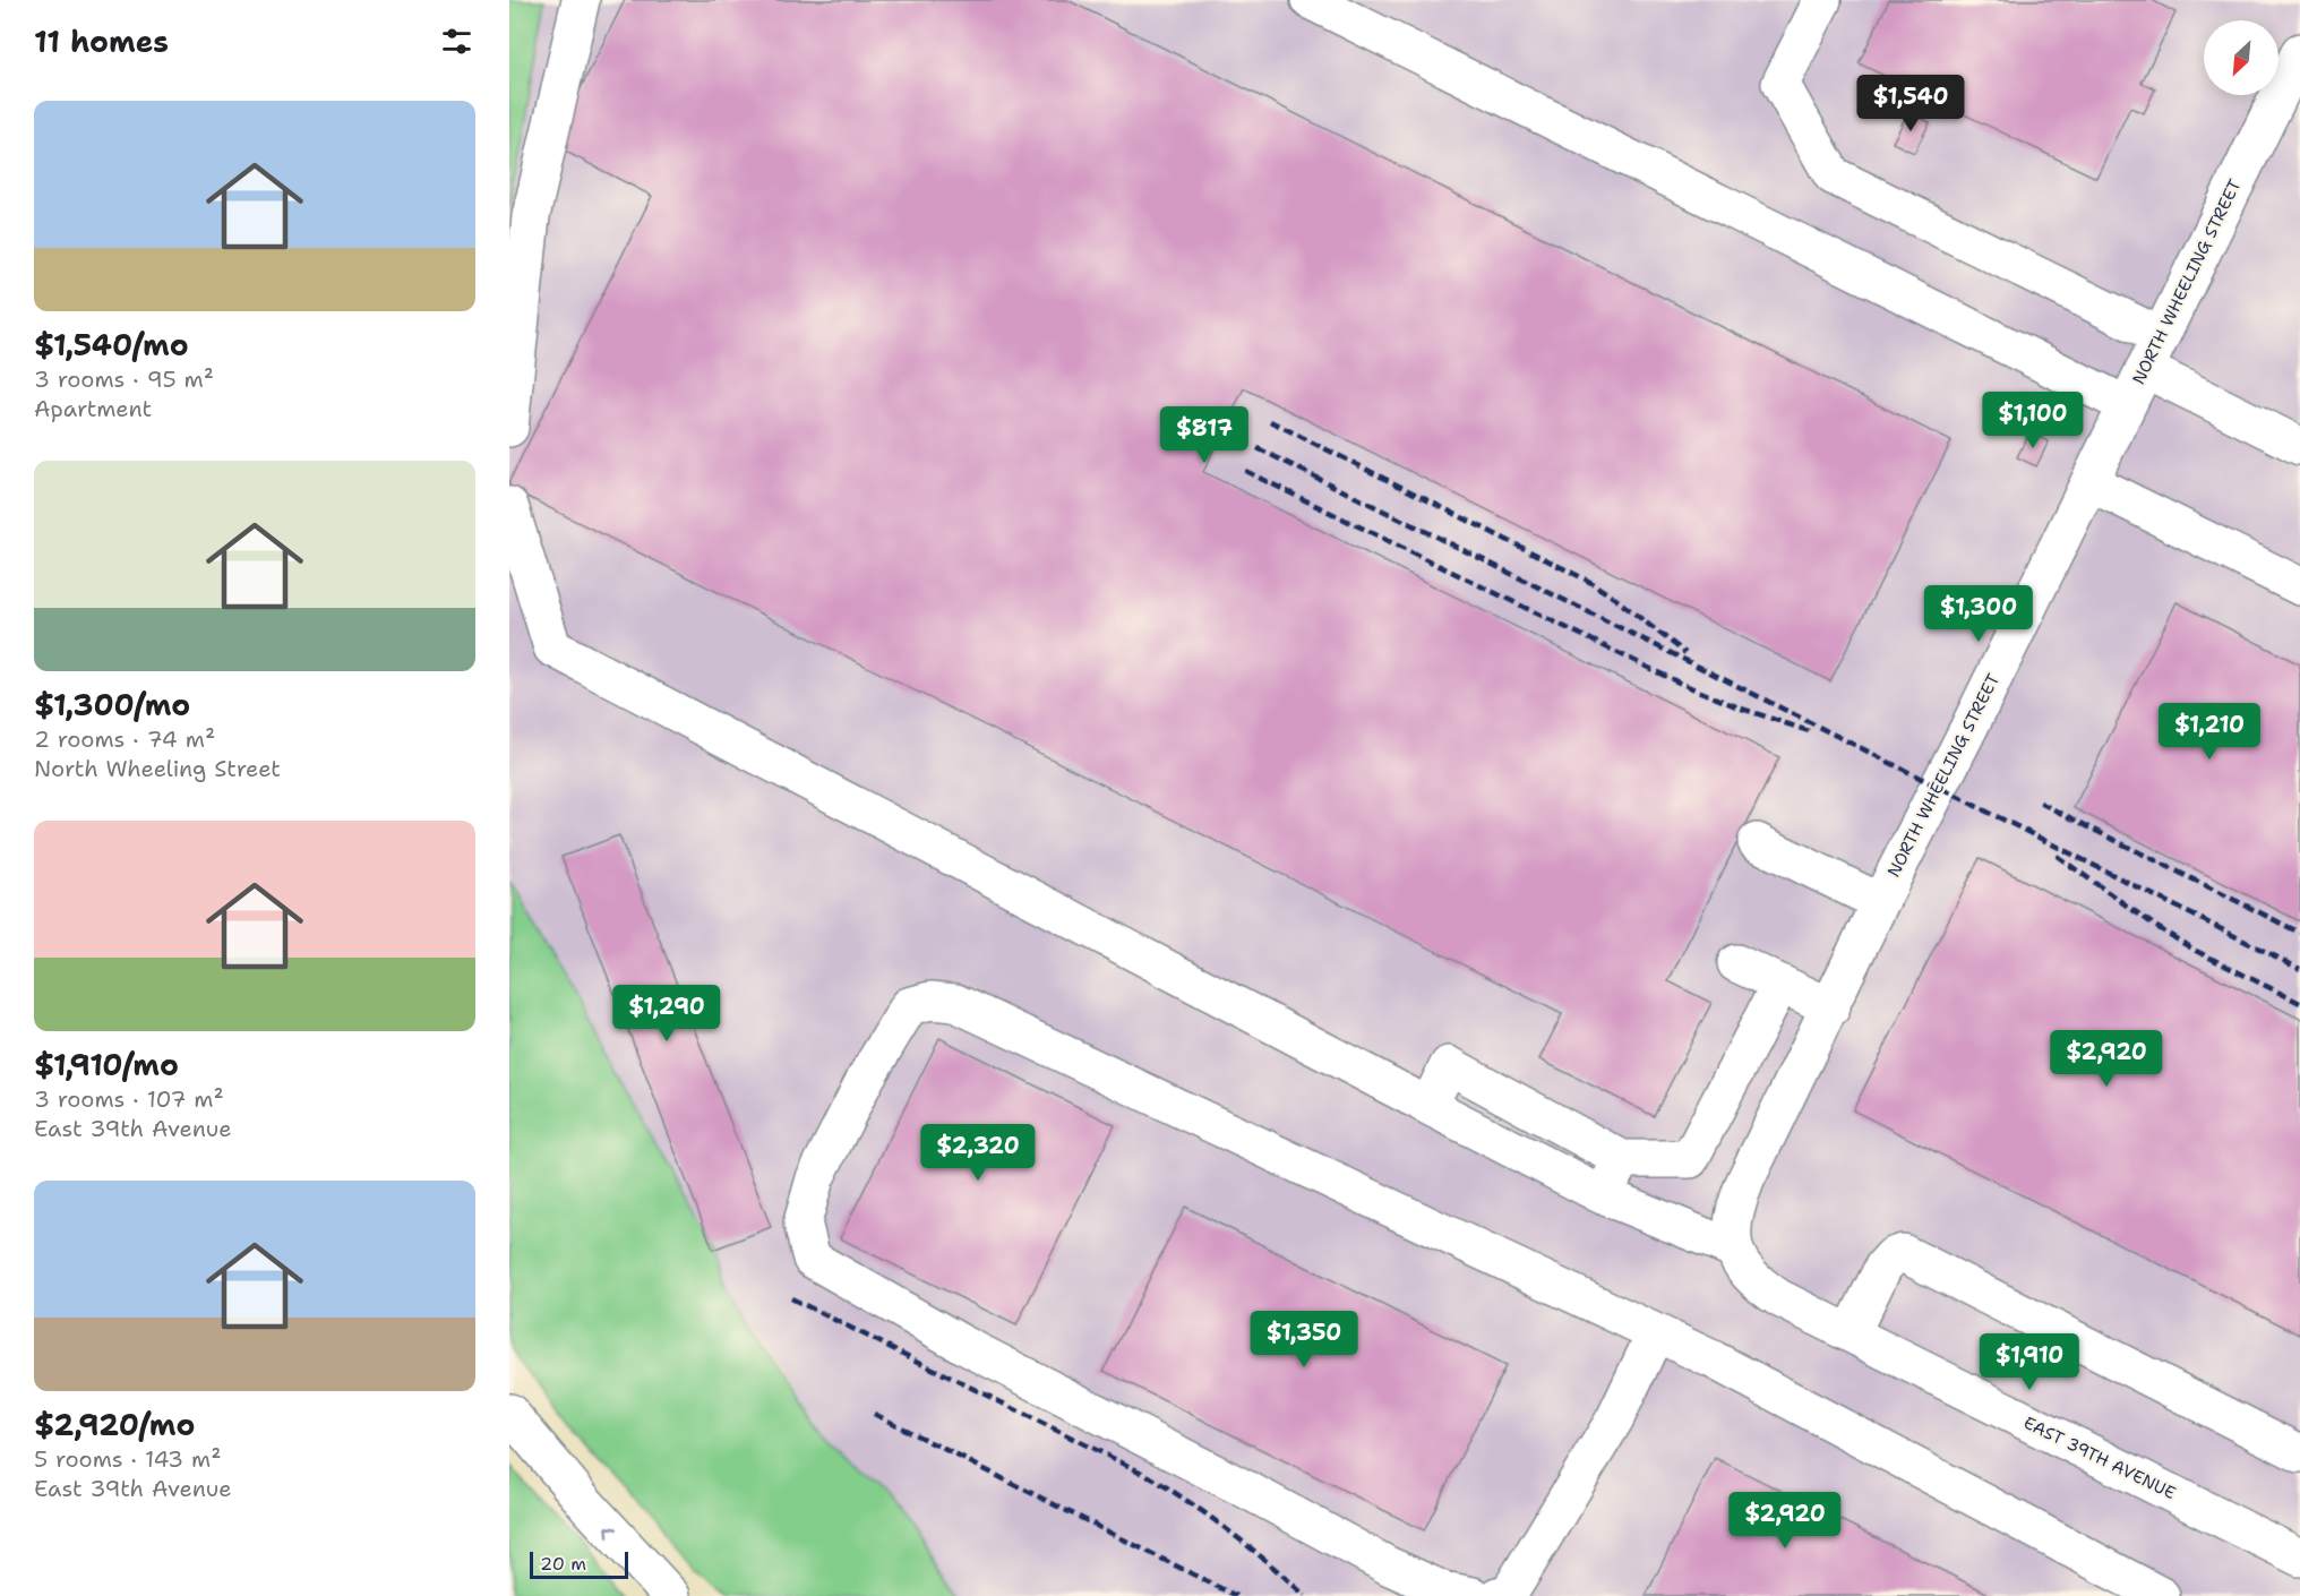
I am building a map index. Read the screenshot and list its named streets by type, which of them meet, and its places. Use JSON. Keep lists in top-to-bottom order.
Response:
{
  "streets": {
    "main road": ["NORTH WHEELING STREET", "EAST 39TH AVENUE"]
  },
  "crossings": [
    ["NORTH WHEELING STREET", "EAST 39TH AVENUE"]
  ],
  "scale_bar": "20 m",
  "north": "bottom left",
  "page": {
    "heading": "11 homes",
    "price": [
      "$1,540",
      "$1,100",
      "$817",
      "$1,300",
      "$1,210",
      "$1,290",
      "$2,920",
      "$2,320",
      "$1,350",
      "$1,910",
      "$2,920"
    ],
    "list": [
      {
        "name": "$1,540/mo",
        "note": "3 rooms · 95 m² · Apartment"
      },
      {
        "name": "$1,300/mo",
        "note": "2 rooms · 74 m² · North Wheeling Street"
      },
      {
        "name": "$1,910/mo",
        "note": "3 rooms · 107 m² · East 39th Avenue"
      },
      {
        "name": "$2,920/mo",
        "note": "5 rooms · 143 m² · East 39th Avenue"
      }
    ],
    "scale": "20 m"
  }
}
